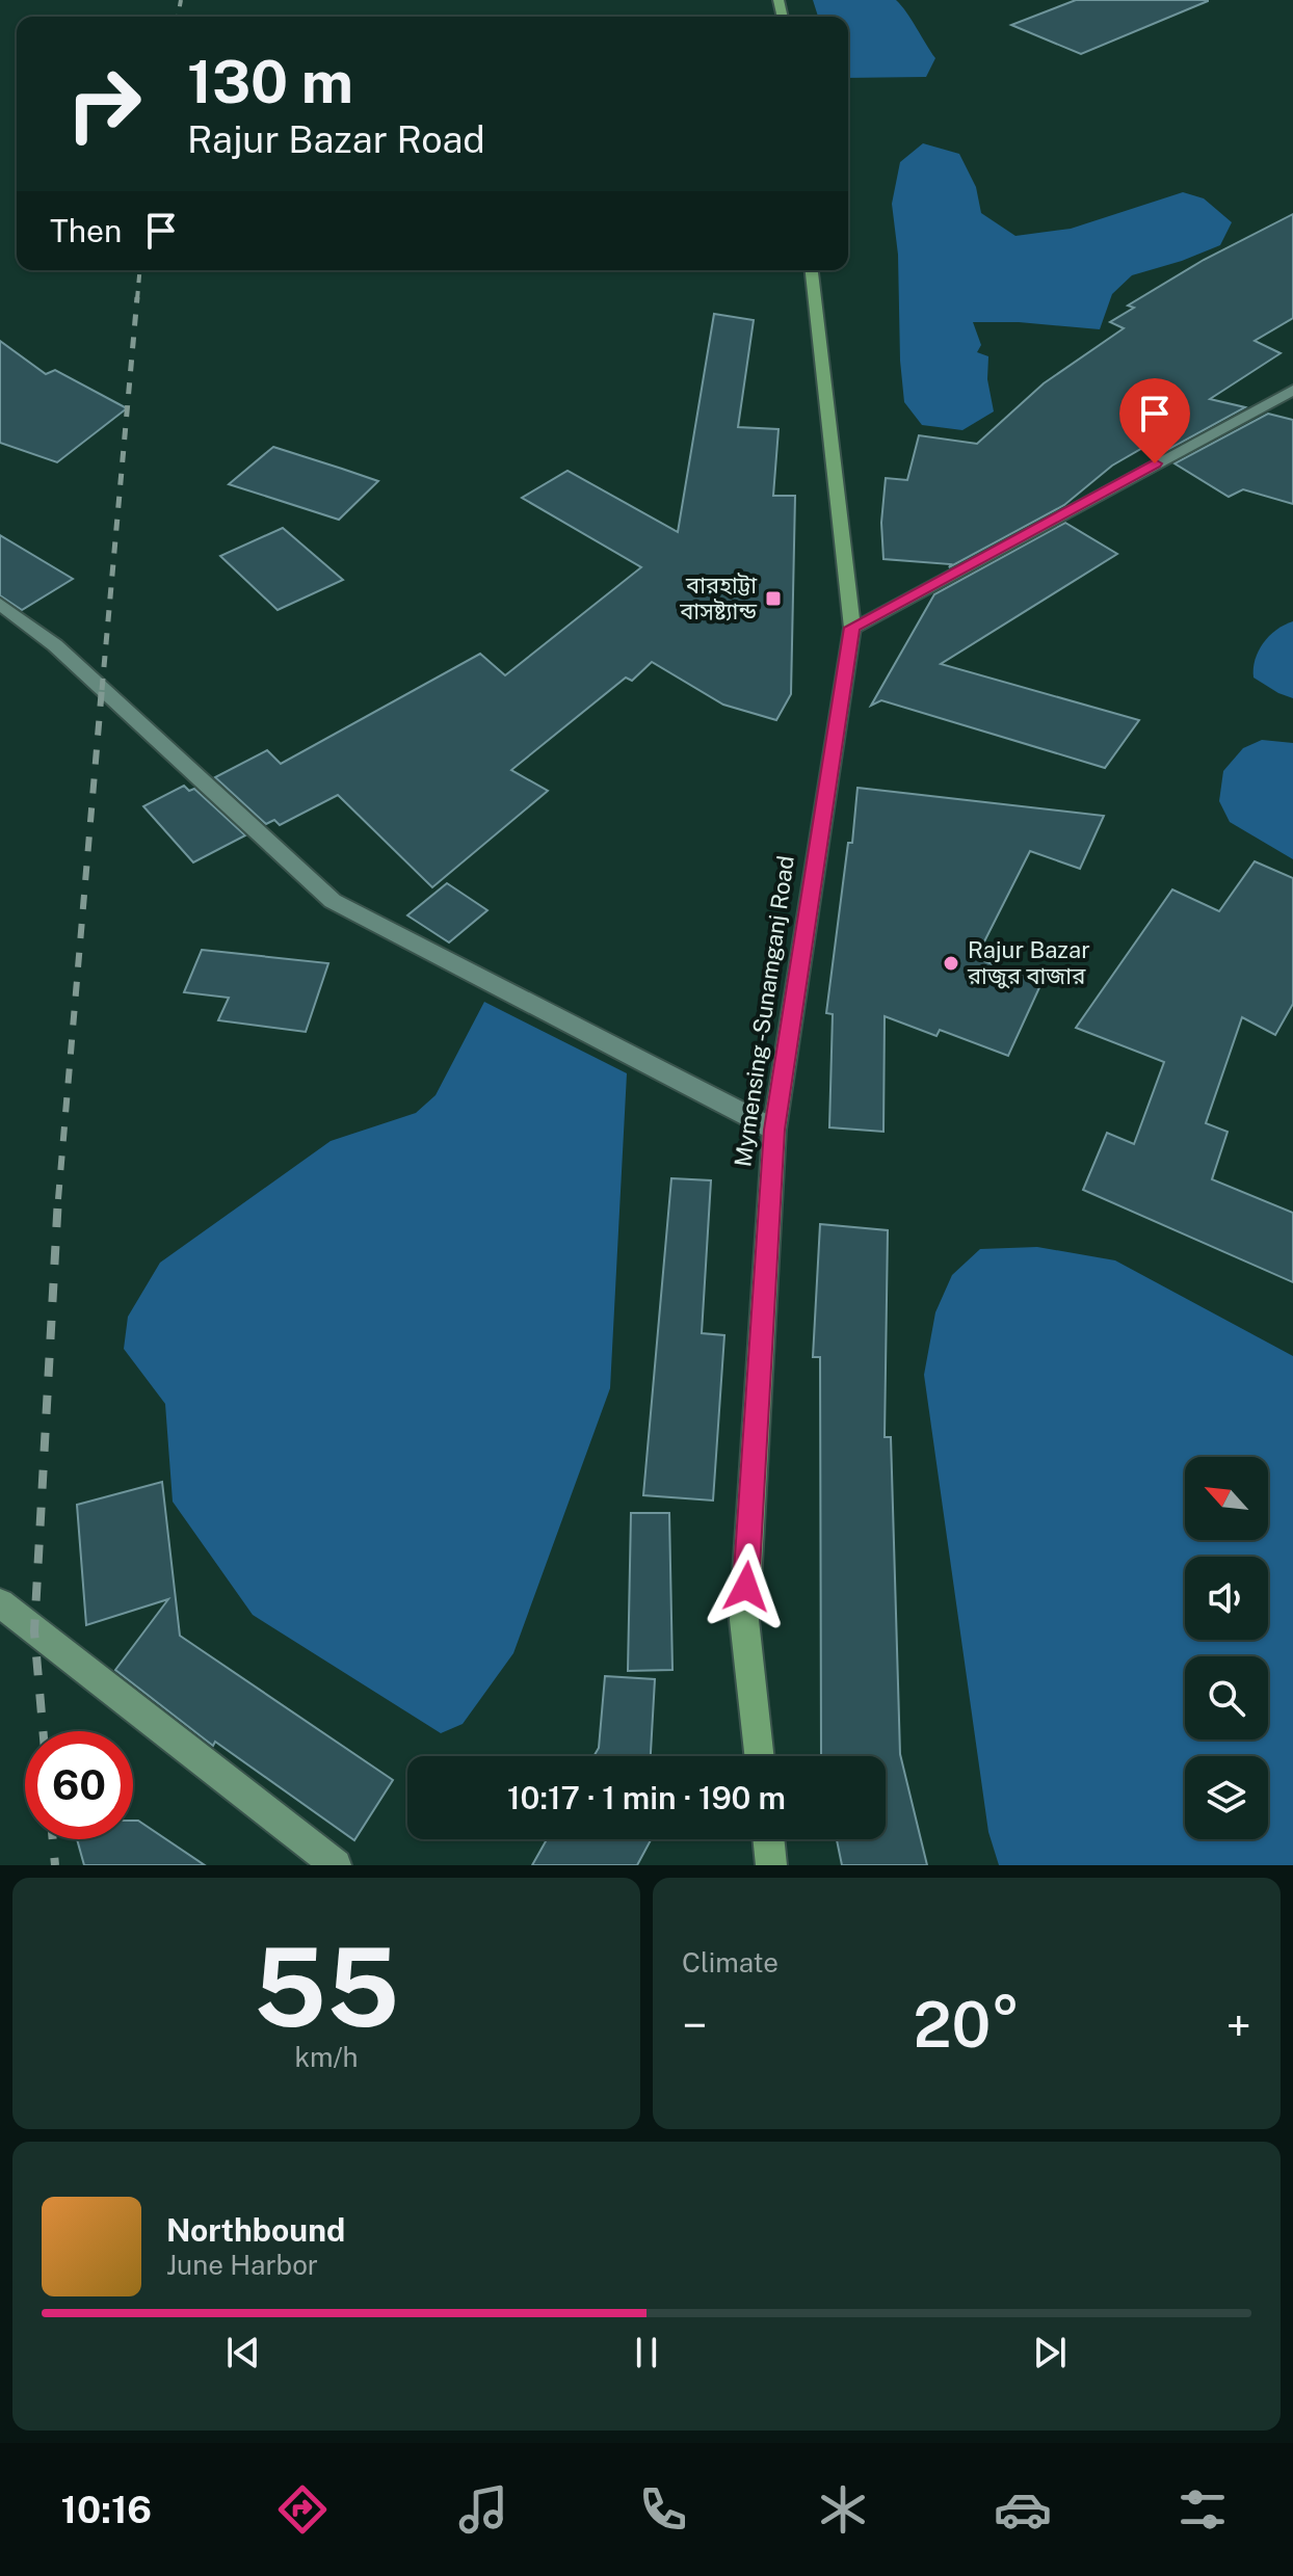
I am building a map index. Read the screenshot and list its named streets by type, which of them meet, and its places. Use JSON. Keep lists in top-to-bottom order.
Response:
{
  "streets": {
    "main road": ["Mymensing -Sunamganj Road"]
  },
  "places": {
    "transit": ["বারহাট্টা বাসষ্ট্যান্ড"],
    "other": ["Rajur Bazar রাজুর বাজার"]
  },
  "north": "top left",
  "page": {
    "turn": ["130 m", "Rajur Bazar Road"],
    "then": "Then",
    "limit": "60",
    "trip": "10:17 · 1 min · 190 m",
    "tile": [
      ["55", "km/h"],
      "Climate"
    ],
    "heat": ["−", "20°", "+"],
    "song": ["Northbound", "June Harbor"],
    "tabs": "10:16"
  }
}
